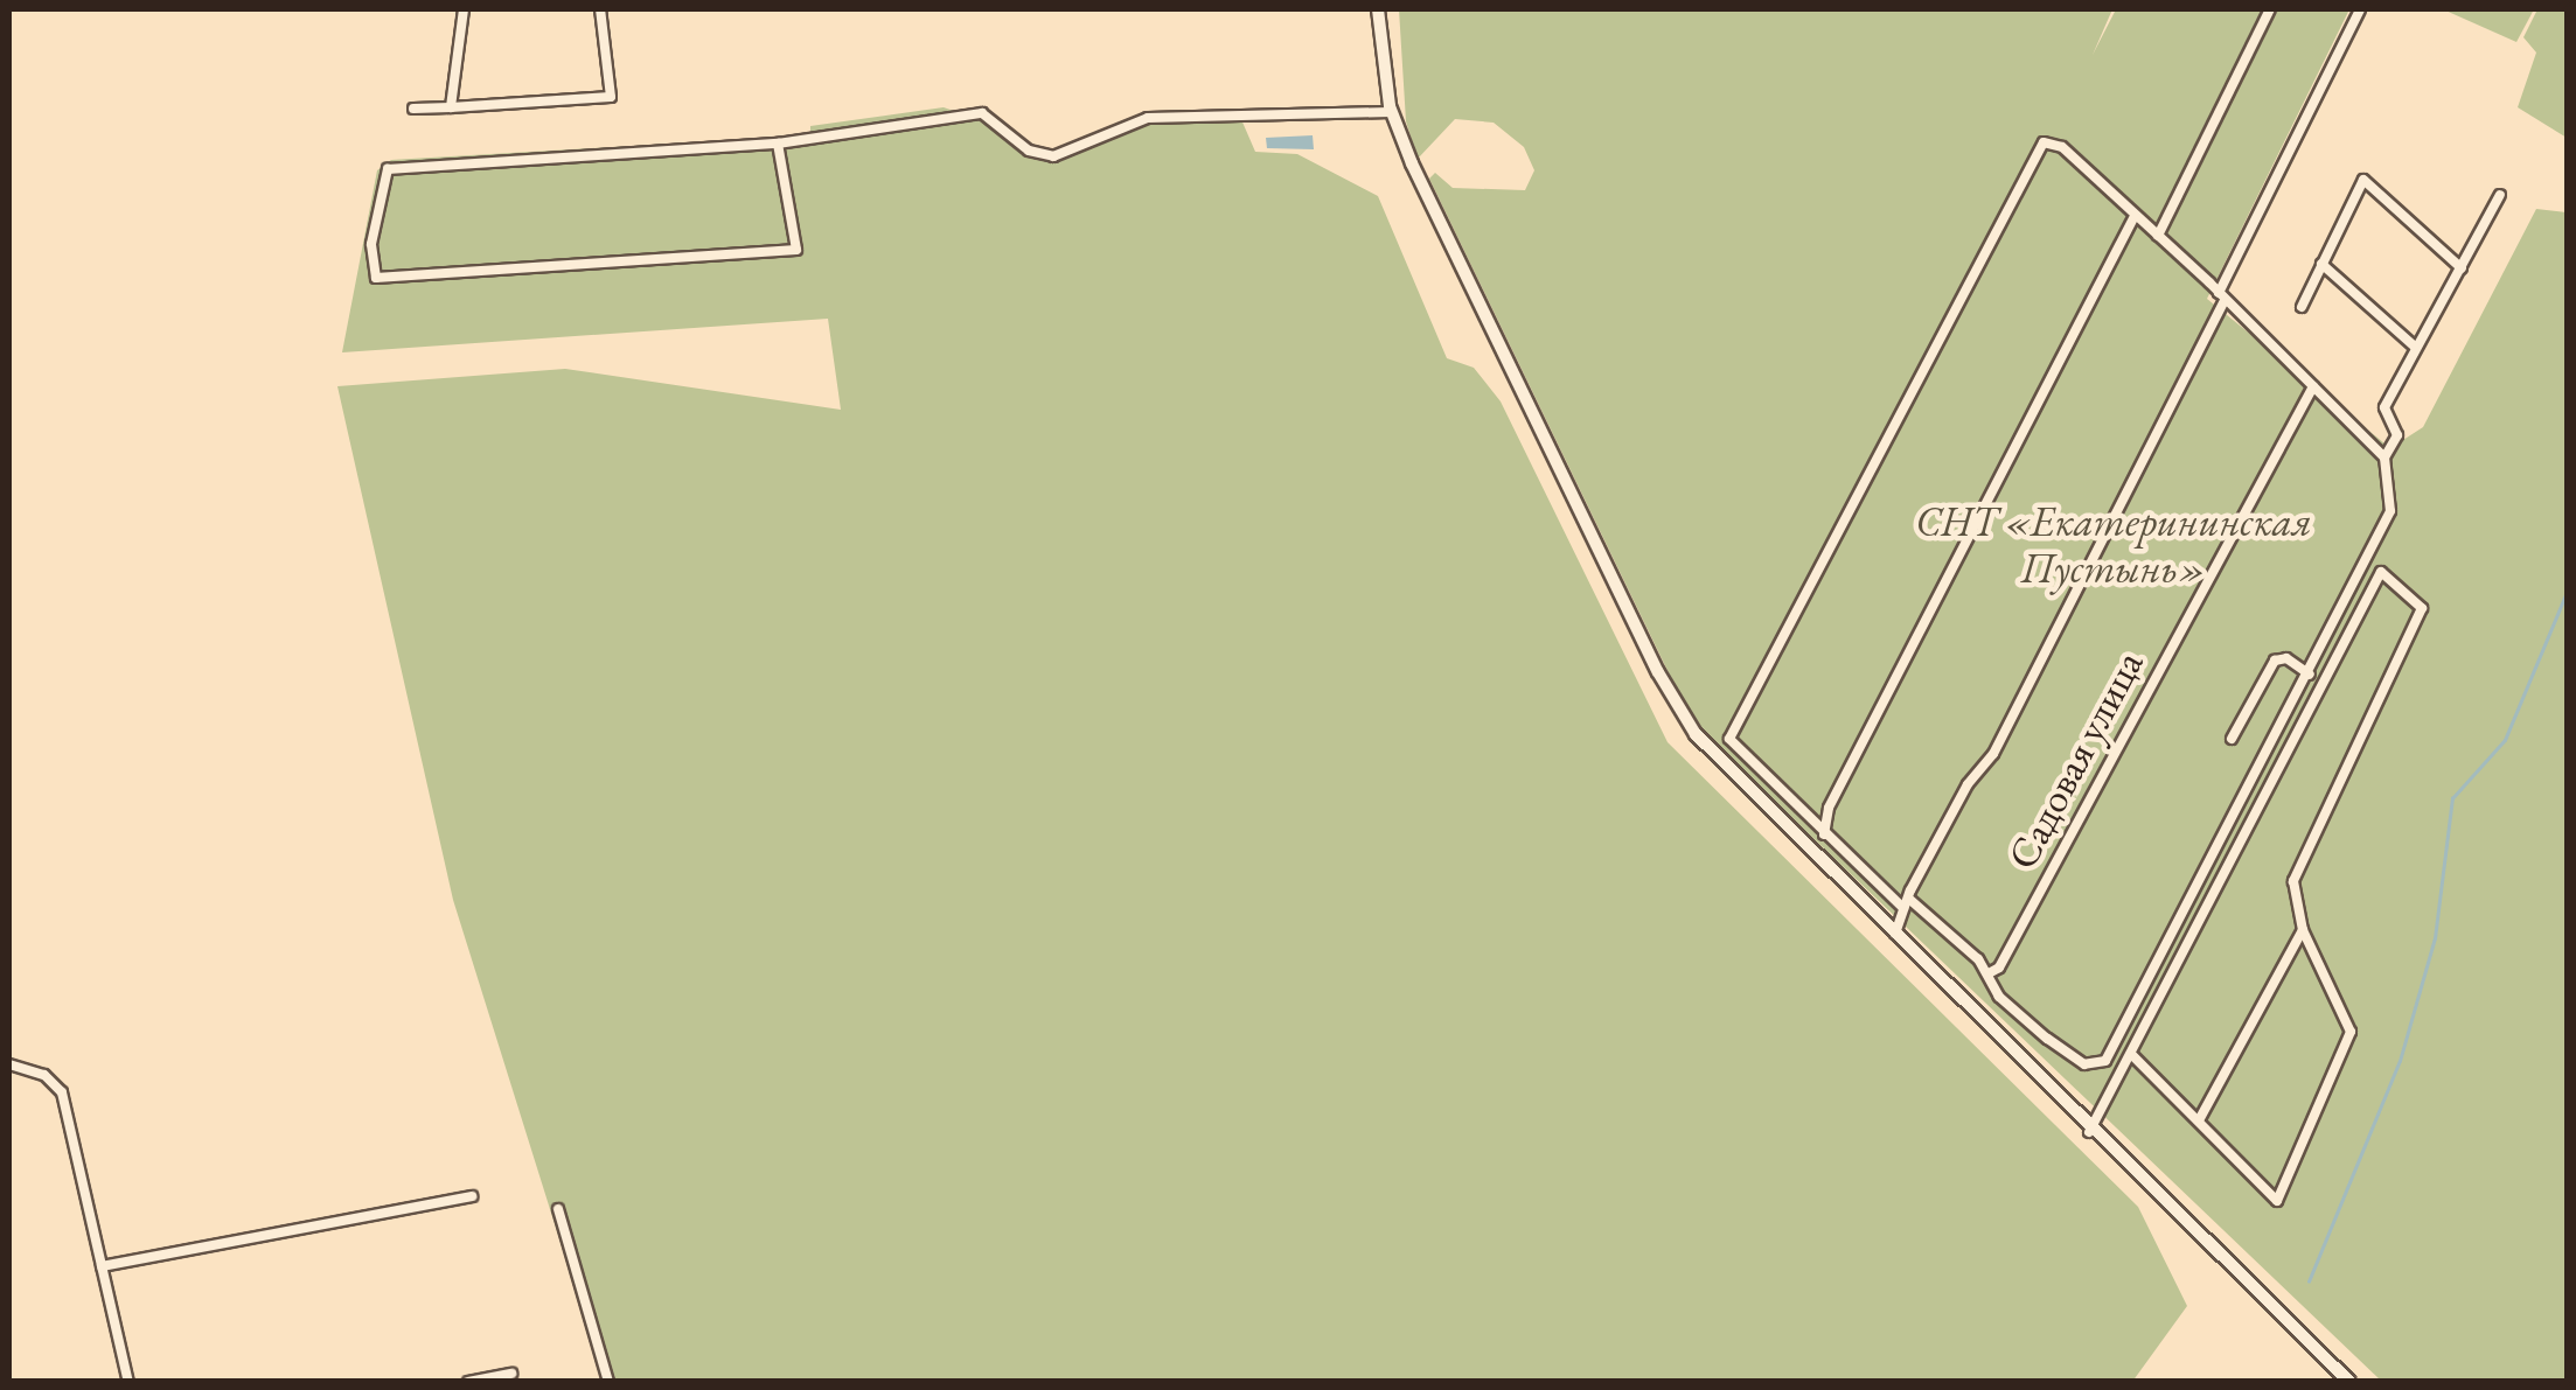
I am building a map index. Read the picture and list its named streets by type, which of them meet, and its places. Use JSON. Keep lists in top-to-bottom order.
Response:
{
  "streets": {
    "street": ["Садовая улица"]
  },
  "parks": ["СНТ «Екатерининская Пустынь»"]
}
